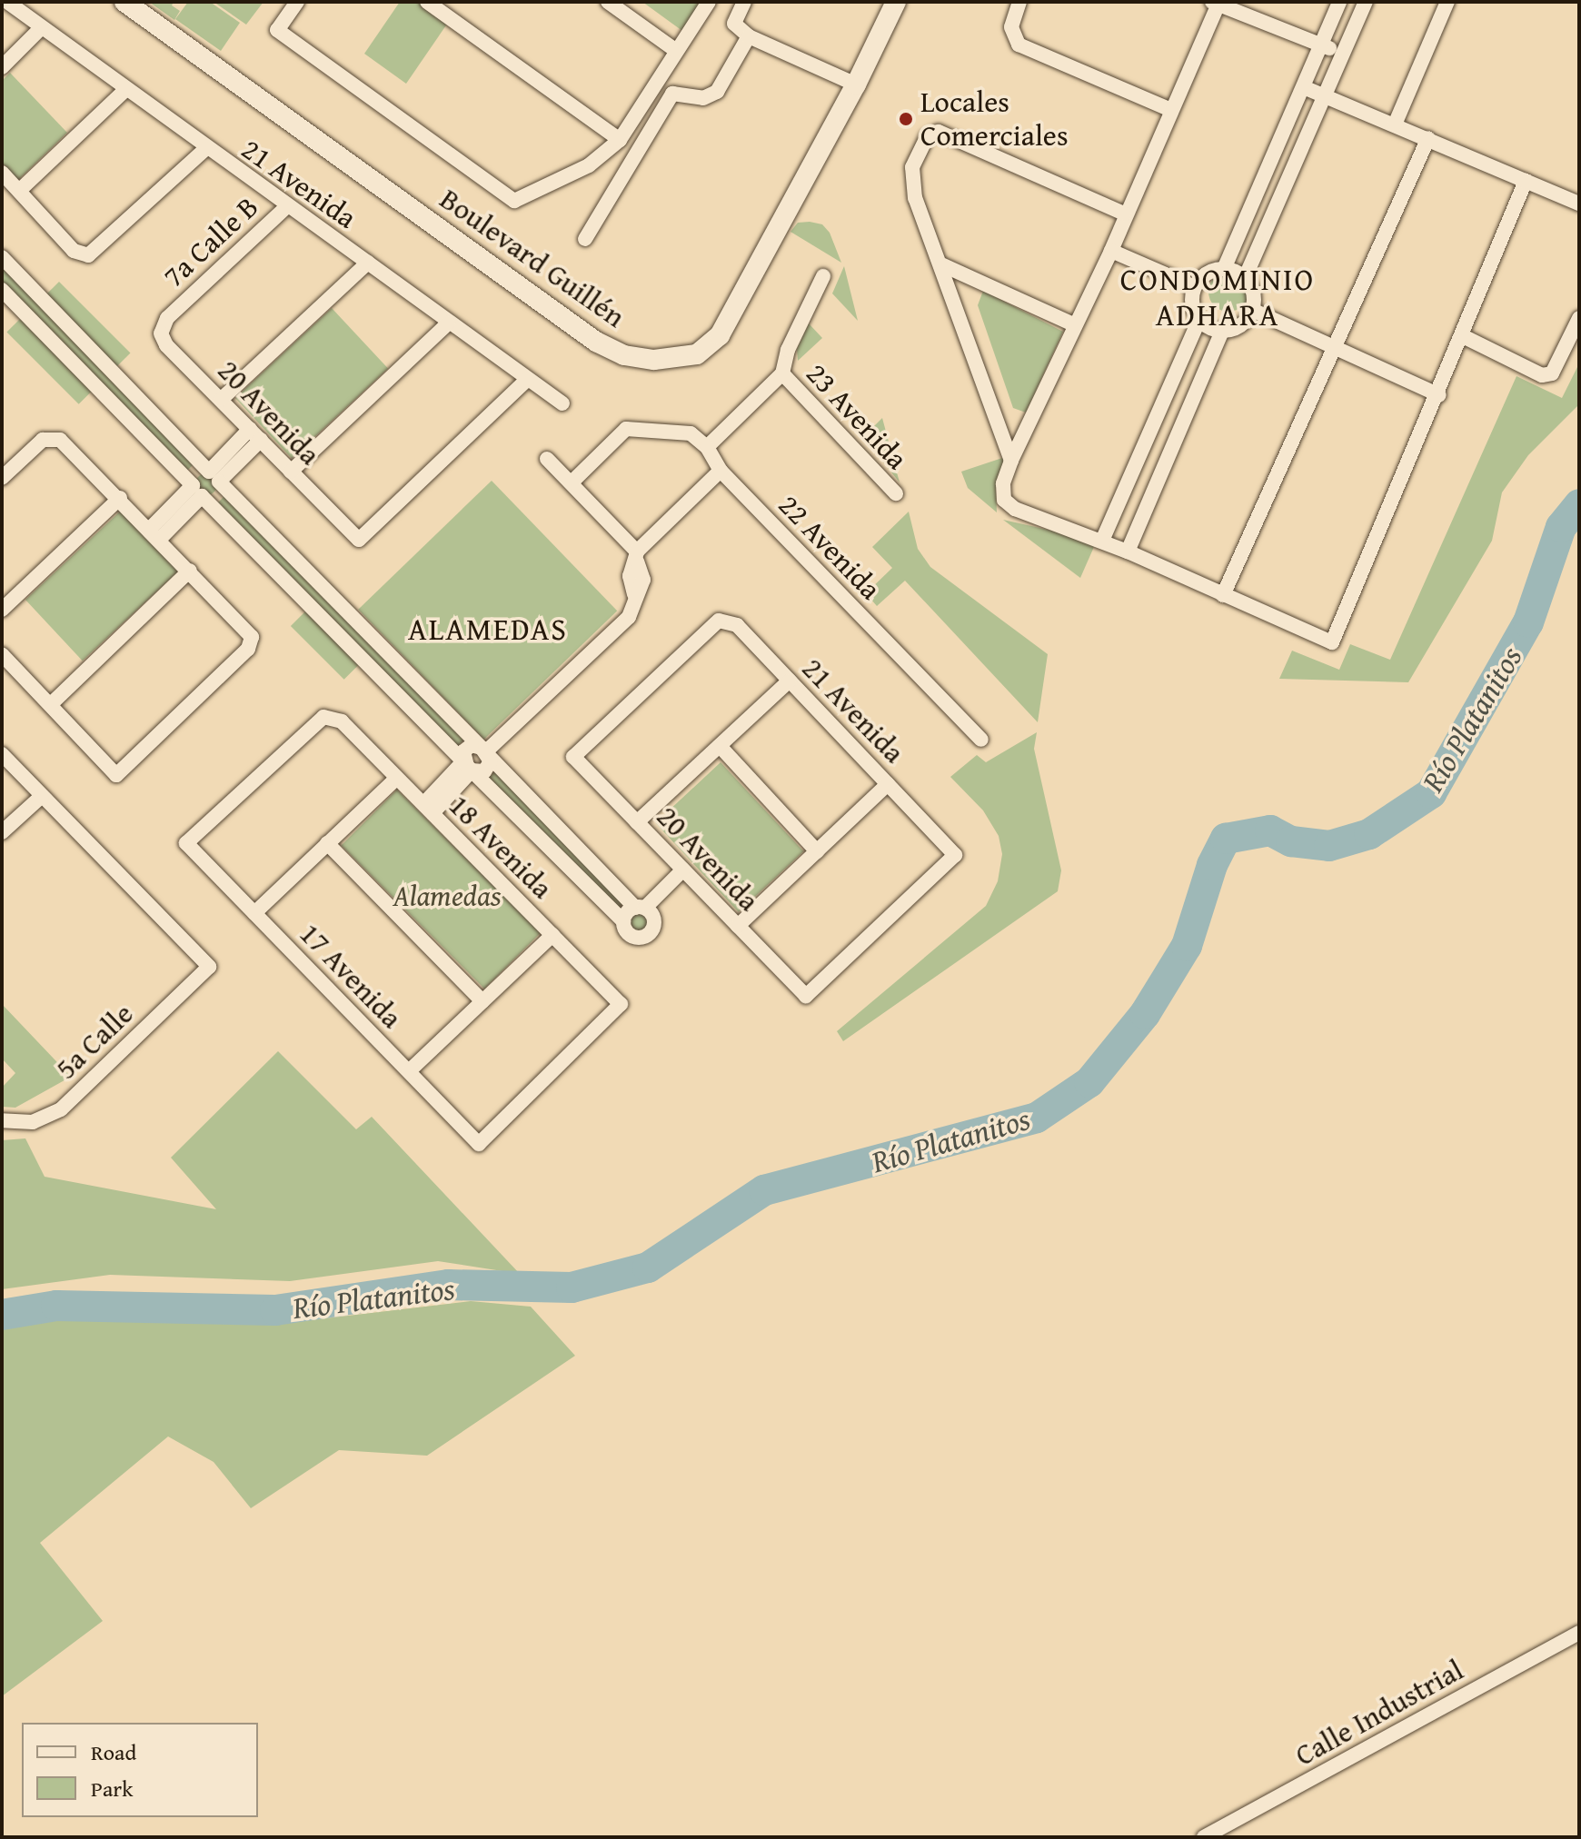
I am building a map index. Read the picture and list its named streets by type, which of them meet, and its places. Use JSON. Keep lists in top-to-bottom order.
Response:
{
  "streets": {
    "main road": ["Boulevard Guillén"],
    "street": [
      "21 Avenida",
      "7a Calle B",
      "20 Avenida",
      "23 Avenida",
      "22 Avenida",
      "18 Avenida",
      "17 Avenida",
      "5a Calle",
      "Calle Industrial"
    ]
  },
  "crossings": [
    ["21 Avenida", "7a Calle B"],
    ["21 Avenida", "20 Avenida"],
    ["7a Calle B", "20 Avenida"],
    ["18 Avenida", "17 Avenida"]
  ],
  "districts": ["CONDOMINIO ADHARA", "ALAMEDAS"],
  "water": ["Río Platanitos"],
  "parks": ["Alamedas"],
  "places": ["Locales Comerciales"],
  "legend": ["Road", "Park"]
}
